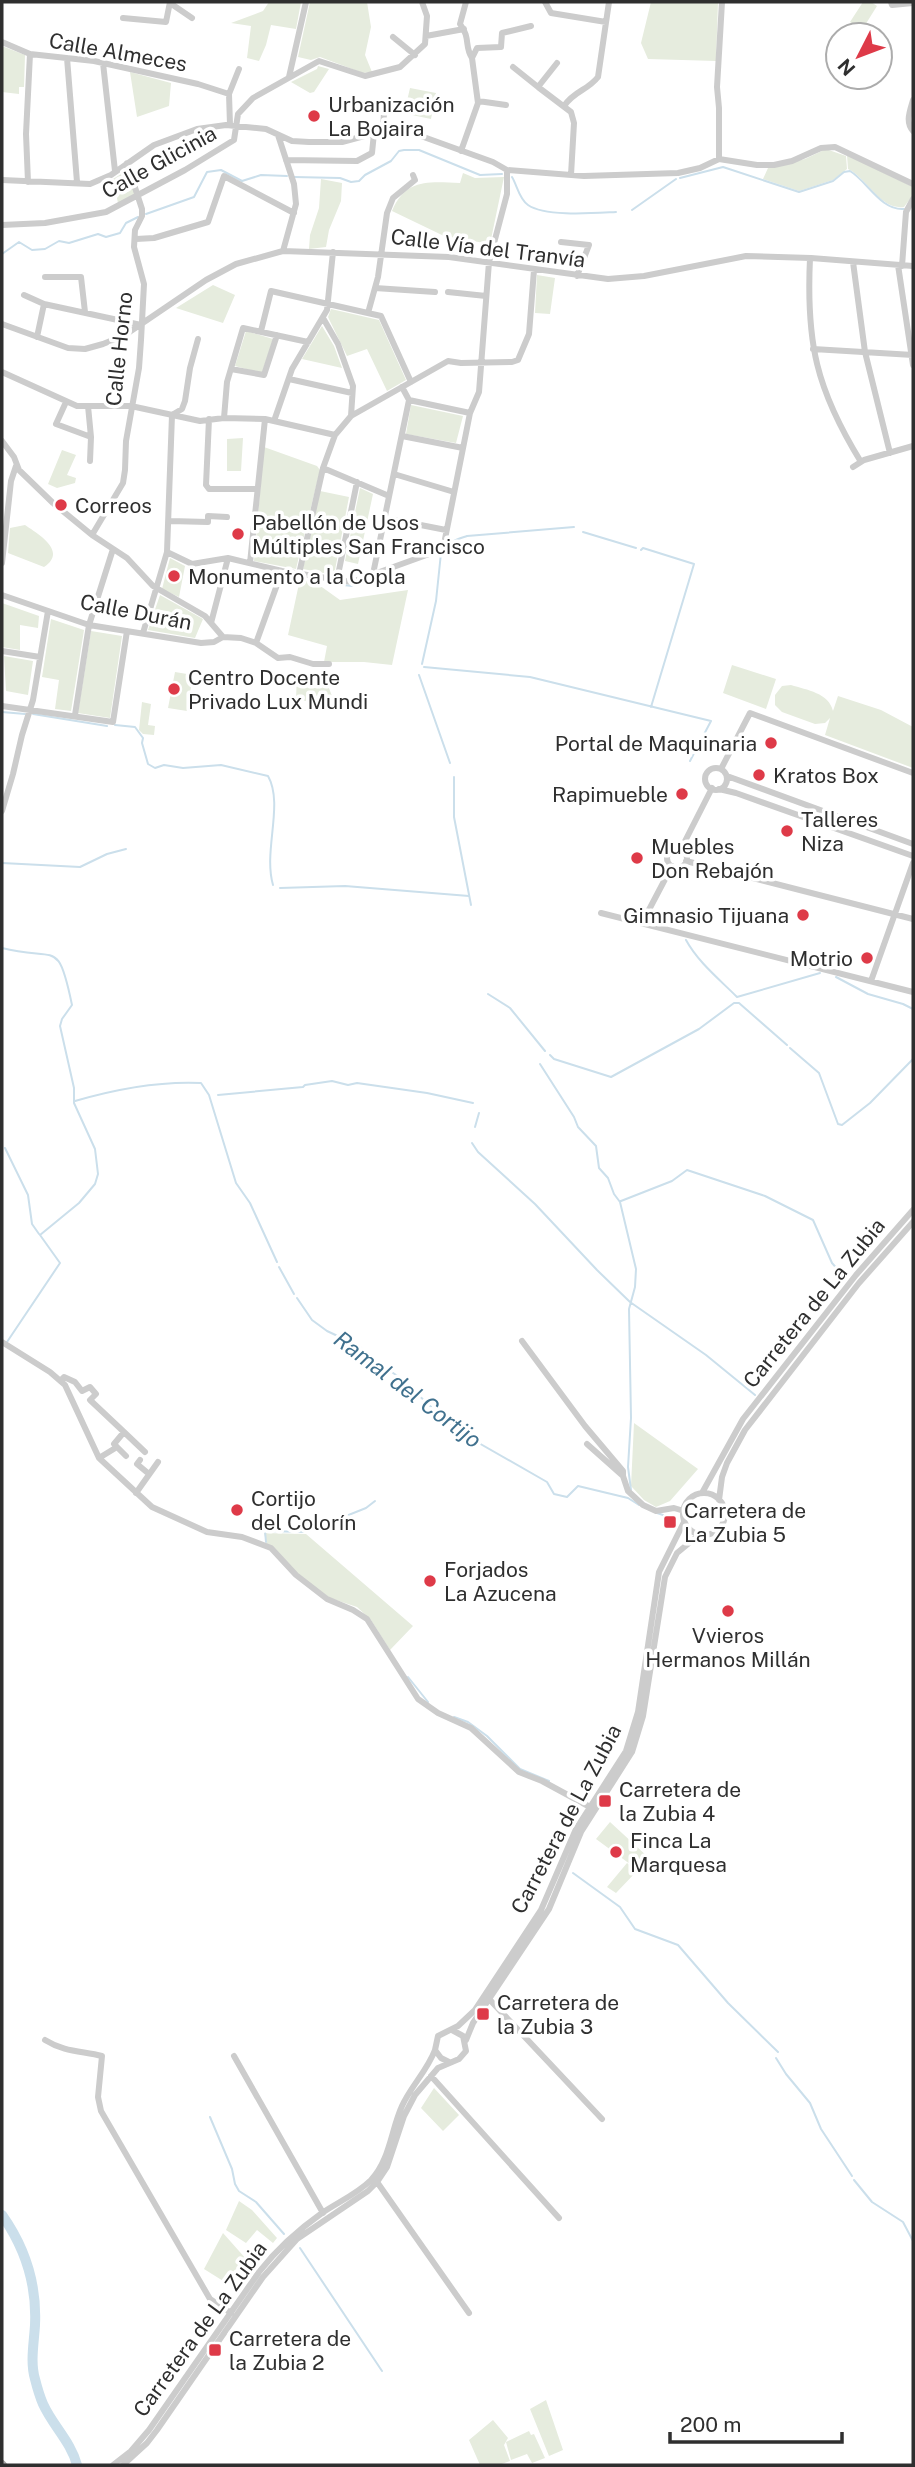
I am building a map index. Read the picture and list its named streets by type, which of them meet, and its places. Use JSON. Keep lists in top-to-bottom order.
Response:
{
  "streets": {
    "street": [
      "Calle Almeces",
      "Calle Glicinia",
      "Calle Vía del Tranvía",
      "Calle Horno",
      "Calle Durán",
      "Carretera de La Zubia"
    ]
  },
  "crossings": [
    ["Calle Glicinia", "Calle Horno"],
    ["Calle Vía del Tranvía", "Calle Horno"]
  ],
  "water": ["Ramal del Cortijo"],
  "places": {
    "other": [
      "Urbanización La Bojaira",
      "Correos",
      "Pabellón de Usos Múltiples San Francisco",
      "Monumento a la Copla",
      "Centro Docente Privado Lux Mundi",
      "Portal de Maquinaria",
      "Kratos Box",
      "Rapimueble",
      "Talleres Niza",
      "Muebles Don Rebajón",
      "Gimnasio Tijuana",
      "Motrio",
      "Cortijo del Colorín",
      "Forjados La Azucena",
      "Vvieros Hermanos Millán",
      "Finca La Marquesa"
    ],
    "transit": [
      "Carretera de La Zubia 5",
      "Carretera de la Zubia 4",
      "Carretera de la Zubia 3",
      "Carretera de la Zubia 2"
    ]
  },
  "scale_bar": "200 m",
  "north": "bottom left"
}
